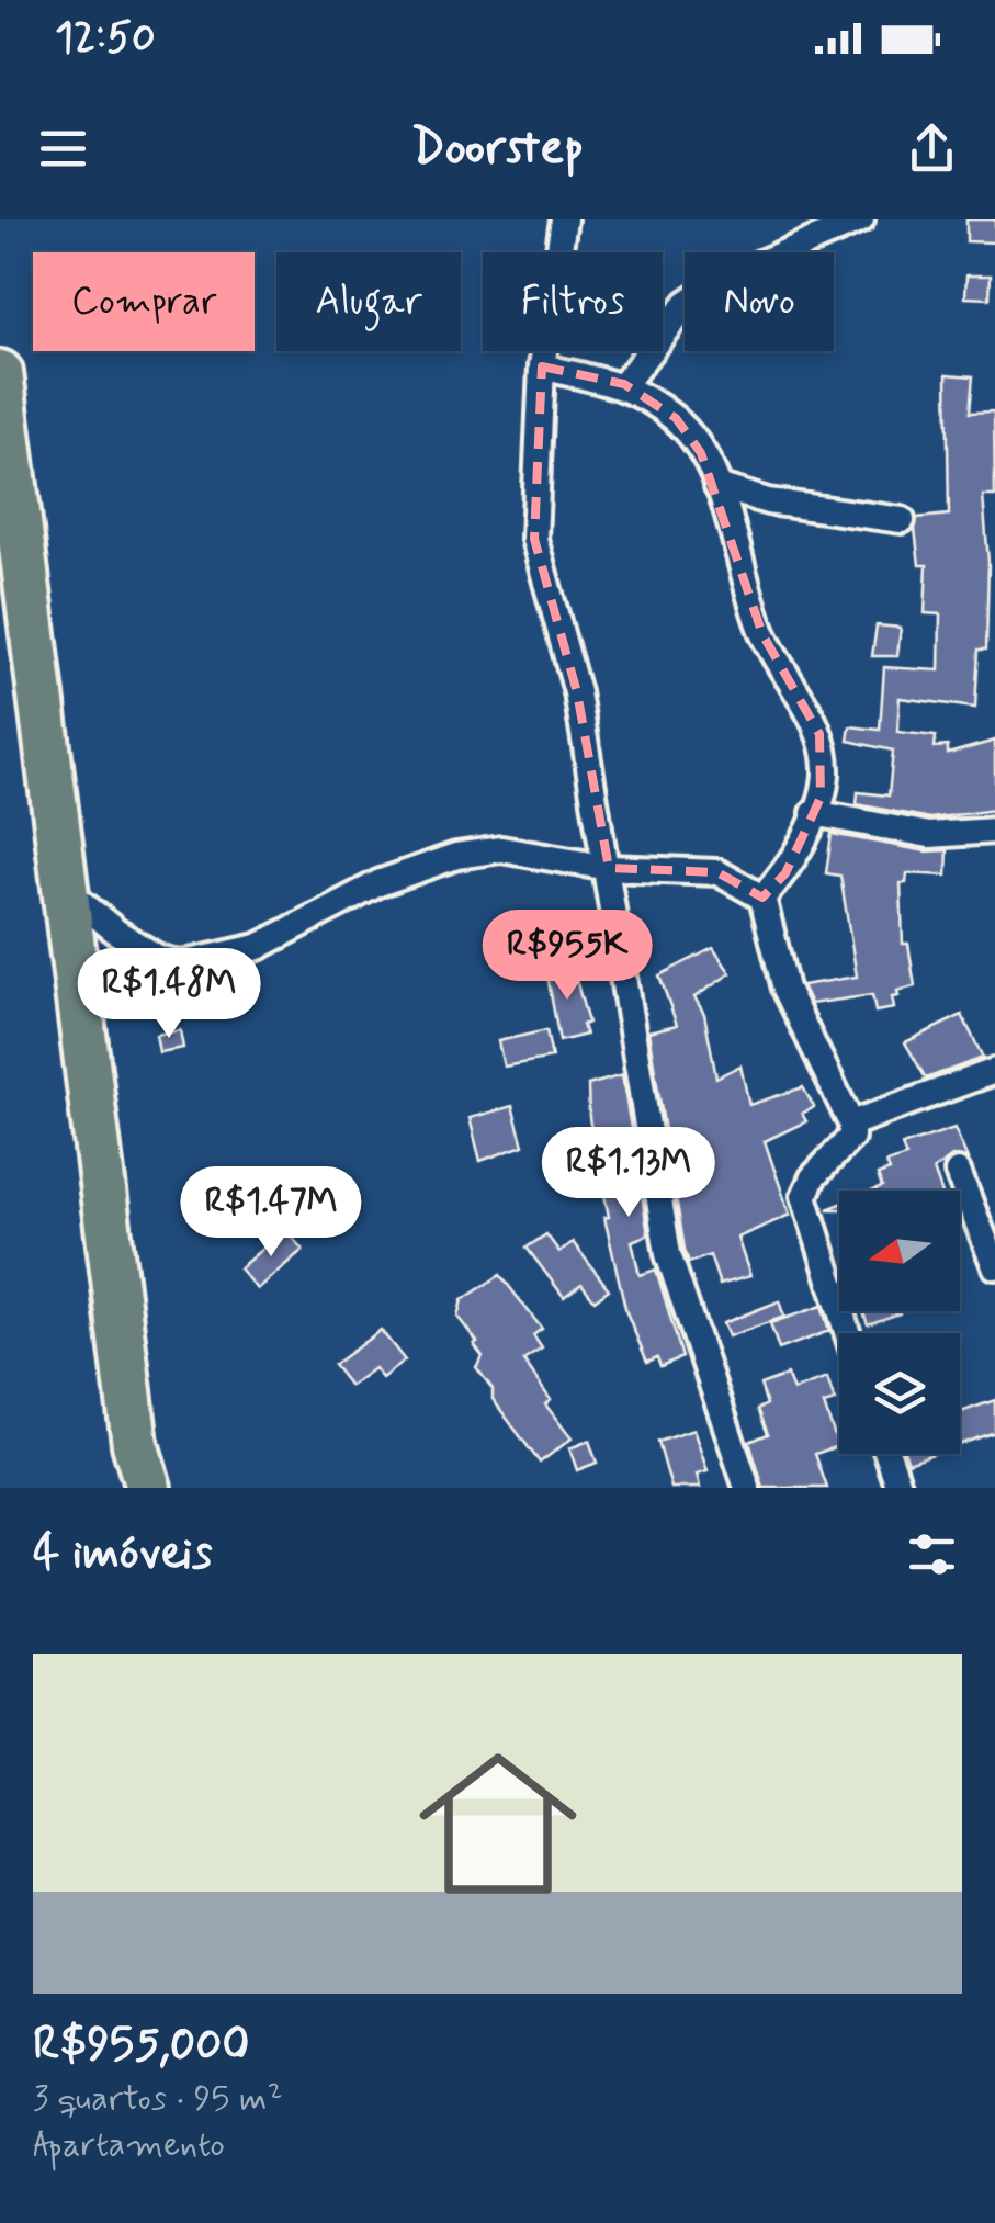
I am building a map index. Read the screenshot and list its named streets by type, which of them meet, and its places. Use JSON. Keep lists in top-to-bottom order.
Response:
{
  "north": "left",
  "page": {
    "status": "12:50",
    "header": "Doorstep",
    "chip": [
      "Comprar",
      "Alugar",
      "Filtros",
      "Novo"
    ],
    "price": [
      "R$955K",
      "R$1.48M",
      "R$1.13M",
      "R$1.47M"
    ],
    "heading": "4 imóveis",
    "list": [
      {
        "name": "R$955,000",
        "note": "3 quartos · 95 m² · Apartamento"
      }
    ]
  }
}
